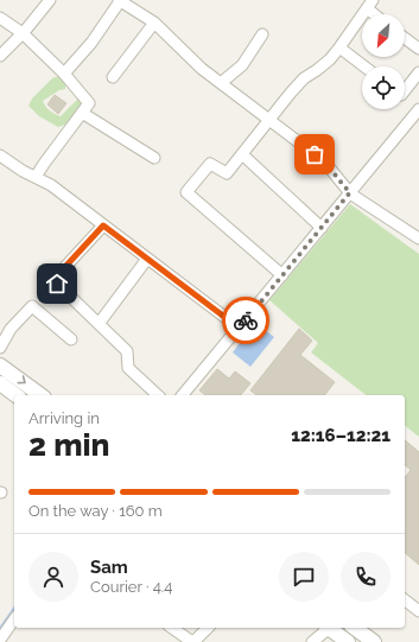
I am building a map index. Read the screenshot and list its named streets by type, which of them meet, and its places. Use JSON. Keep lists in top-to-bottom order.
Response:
{
  "north": "bottom left",
  "page": {
    "heading": ["2 min", "Arriving in", "12:16–12:21"],
    "panel": ["Sam", "Courier · 4.4"],
    "bar": "On the way · 160 m"
  }
}
